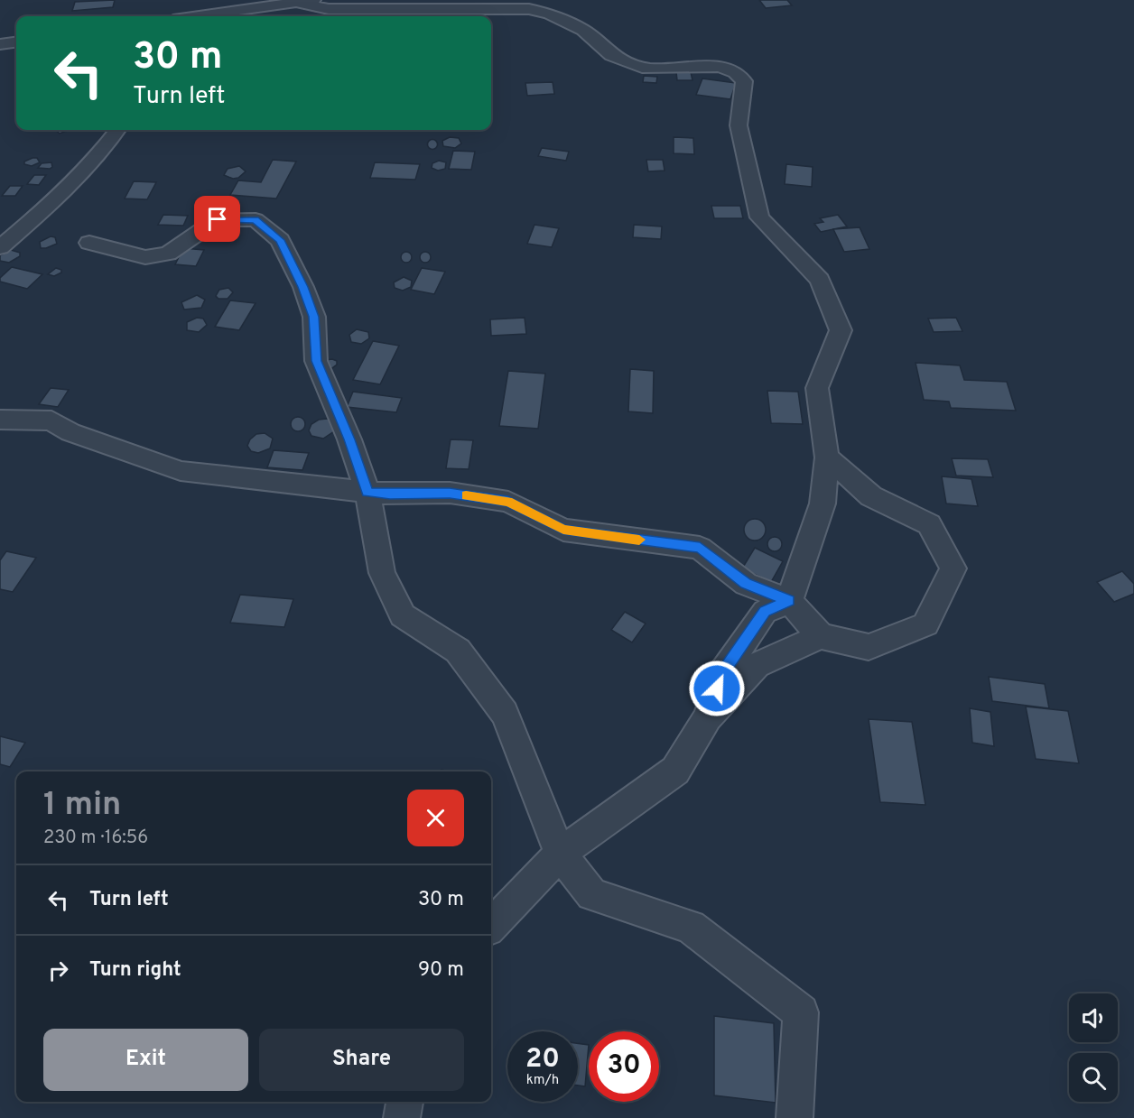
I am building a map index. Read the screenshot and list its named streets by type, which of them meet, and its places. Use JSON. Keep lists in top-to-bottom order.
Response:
{
  "page": {
    "turn": ["30 m", "Turn left"],
    "heading": ["1 min", "230 m · 16:56"],
    "list": [
      {
        "name": "Turn left",
        "value": "30 m"
      },
      {
        "name": "Turn right",
        "value": "90 m"
      }
    ],
    "buttons": ["Exit", "Share"],
    "speed": "20 km/h",
    "limit": "30"
  }
}
